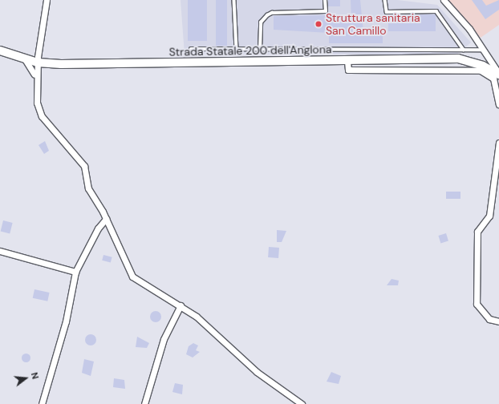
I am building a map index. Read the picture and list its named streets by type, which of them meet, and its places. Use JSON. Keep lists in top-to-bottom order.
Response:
{
  "streets": {
    "main road": ["Strada Statale 200 dell'Anglona"]
  },
  "places": ["Struttura sanitaria San Camillo"],
  "north": "right"
}
